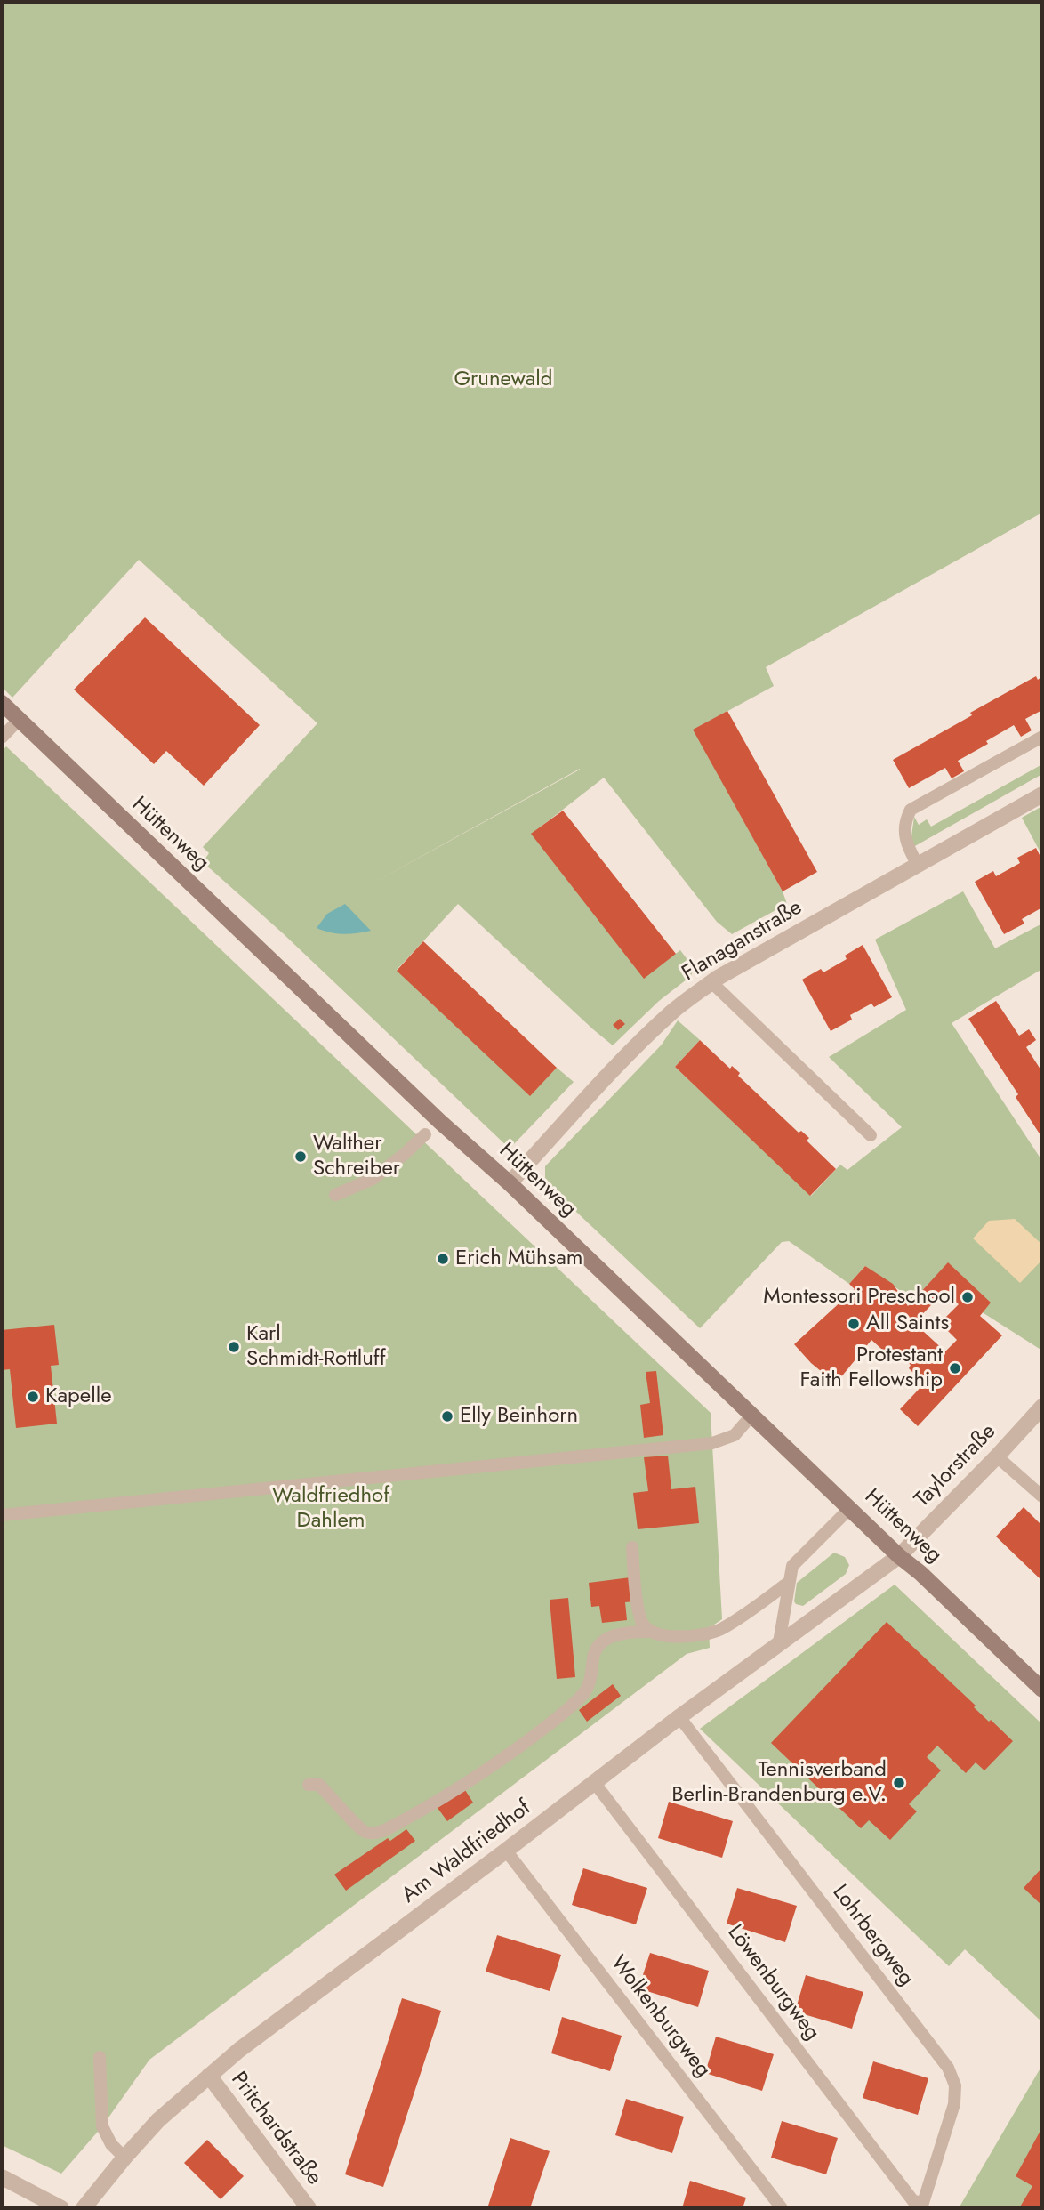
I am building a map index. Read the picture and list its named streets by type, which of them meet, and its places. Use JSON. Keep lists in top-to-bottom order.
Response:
{
  "streets": {
    "main road": ["Hüttenweg"],
    "street": [
      "Flanaganstraße",
      "Taylorstraße",
      "Am Waldfriedhof",
      "Pritchardstraße"
    ],
    "lane": ["Lohrbergweg", "Löwenburgweg", "Wolkenburgweg"]
  },
  "crossings": [
    ["Hüttenweg", "Flanaganstraße"],
    ["Hüttenweg", "Taylorstraße"],
    ["Hüttenweg", "Am Waldfriedhof"],
    ["Taylorstraße", "Am Waldfriedhof"],
    ["Am Waldfriedhof", "Lohrbergweg"],
    ["Am Waldfriedhof", "Löwenburgweg"],
    ["Am Waldfriedhof", "Wolkenburgweg"],
    ["Am Waldfriedhof", "Pritchardstraße"],
    ["Lohrbergweg", "Löwenburgweg"]
  ],
  "parks": ["Grunewald", "Waldfriedhof Dahlem"],
  "places": [
    "Walther Schreiber",
    "Erich Mühsam",
    "Montessori Preschool",
    "All Saints",
    "Karl Schmidt-Rottluff",
    "Protestant Faith Fellowship",
    "Kapelle",
    "Elly Beinhorn",
    "Tennisverband Berlin-Brandenburg e.V."
  ]
}
